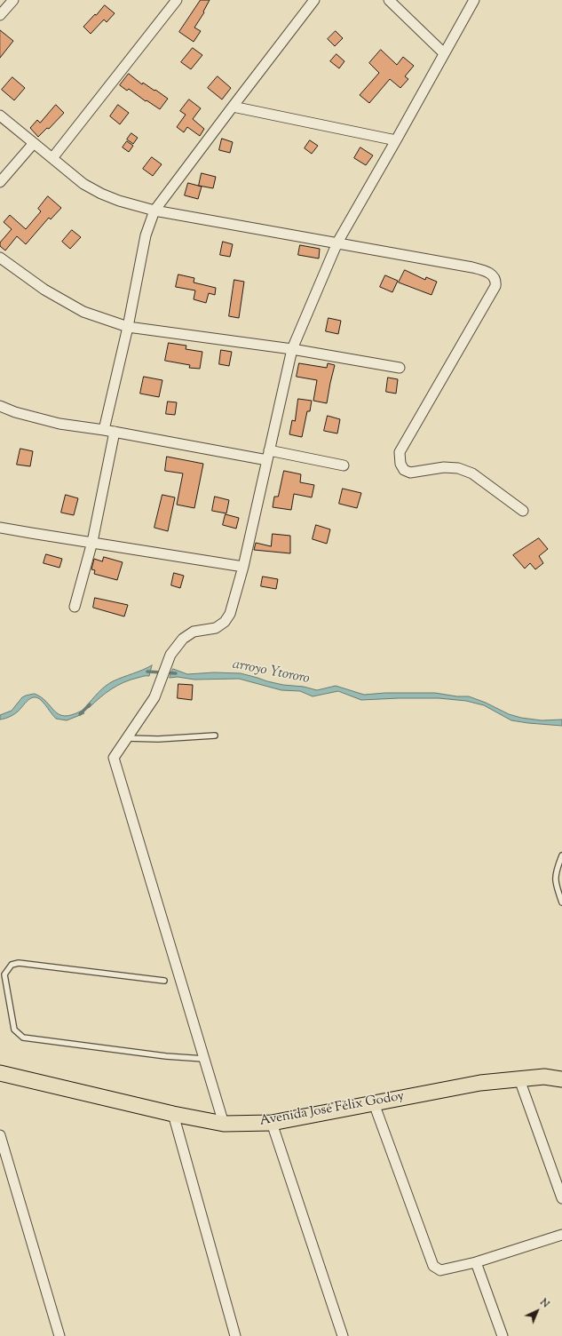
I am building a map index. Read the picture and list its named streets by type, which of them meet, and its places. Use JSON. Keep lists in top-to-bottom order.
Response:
{
  "streets": {
    "main road": ["Avenida José Félix Godoy"]
  },
  "water": ["arroyo Ytororo"],
  "north": "top right"
}
